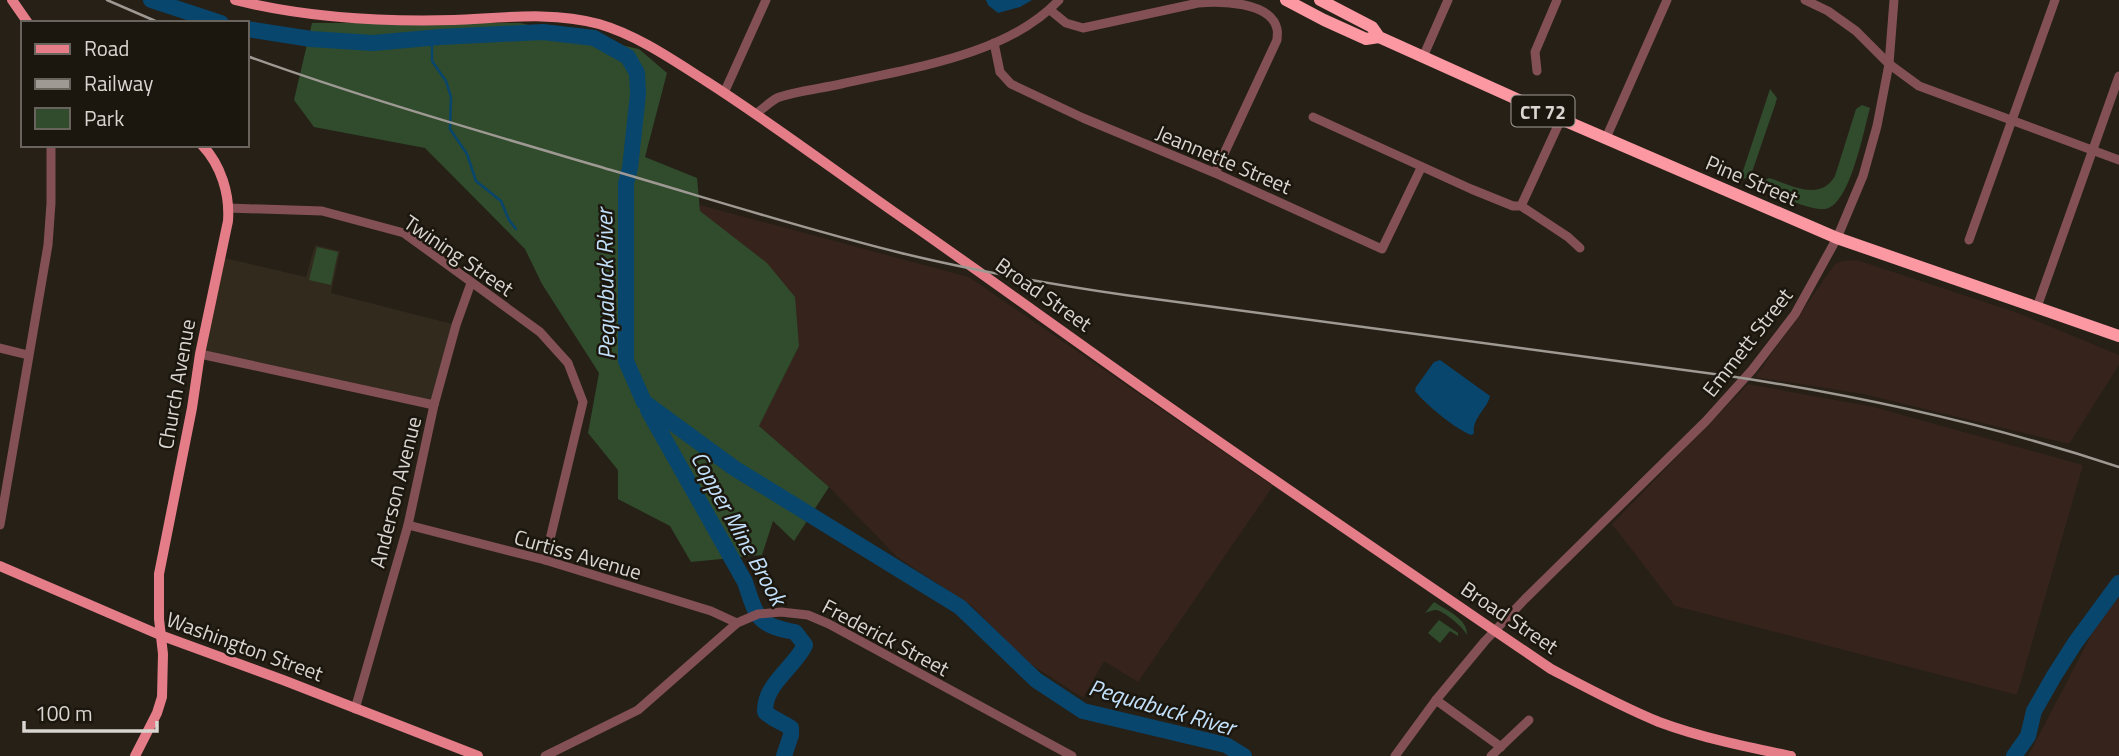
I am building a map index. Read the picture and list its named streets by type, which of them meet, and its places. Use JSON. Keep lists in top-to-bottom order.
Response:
{
  "streets": {
    "highway": ["CT 72", "Pine Street"],
    "main road": ["Broad Street", "Church Avenue", "Washington Street"],
    "street": [
      "Jeannette Street",
      "Twining Street",
      "Emmett Street",
      "Anderson Avenue",
      "Curtiss Avenue",
      "Frederick Street"
    ]
  },
  "crossings": [
    ["Pine Street", "Emmett Street"],
    ["Twining Street", "Church Avenue"],
    ["Twining Street", "Anderson Avenue"],
    ["Twining Street", "Curtiss Avenue"],
    ["Broad Street", "Emmett Street"],
    ["Church Avenue", "Washington Street"],
    ["Anderson Avenue", "Curtiss Avenue"],
    ["Anderson Avenue", "Washington Street"],
    ["Curtiss Avenue", "Frederick Street"]
  ],
  "water": ["Pequabuck River", "Copper Mine Brook"],
  "legend": ["Road", "Railway", "Park"],
  "scale_bar": "100 m"
}
